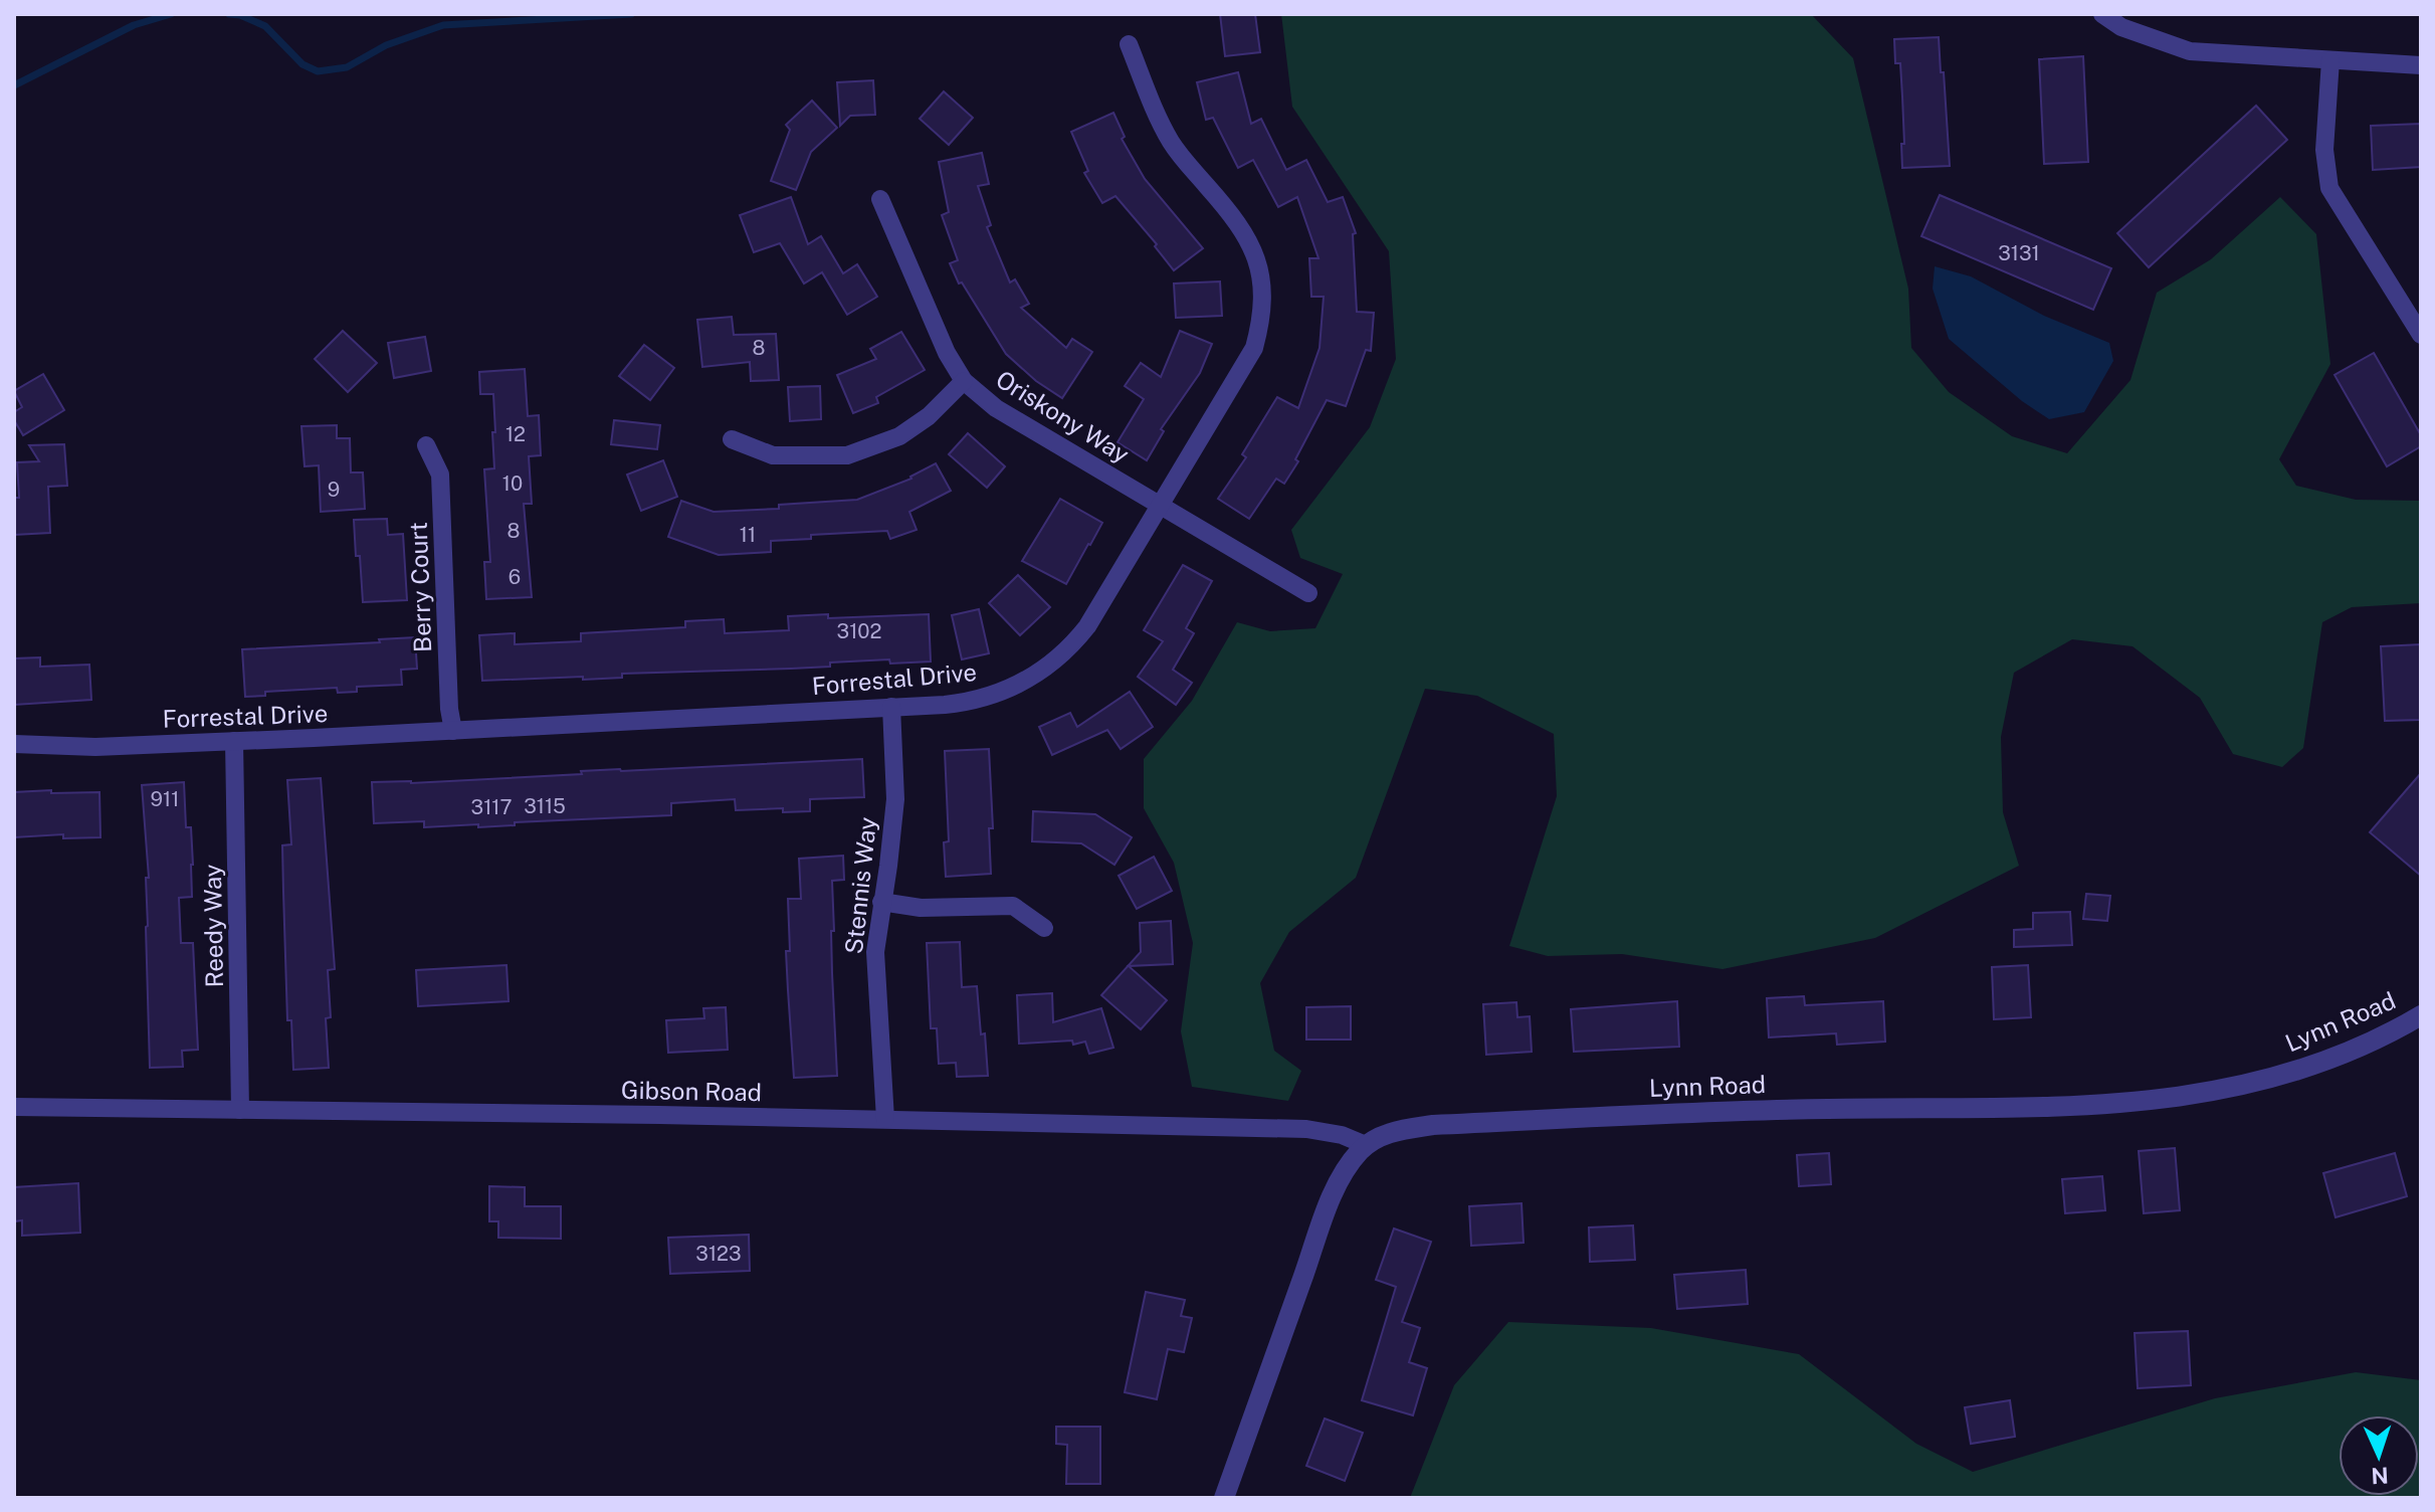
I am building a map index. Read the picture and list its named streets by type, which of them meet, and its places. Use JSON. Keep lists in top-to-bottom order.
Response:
{
  "streets": {
    "street": [
      "Oriskony Way",
      "Berry Court",
      "Forrestal Drive",
      "Stennis Way",
      "Reedy Way",
      "Lynn Road",
      "Gibson Road"
    ]
  },
  "crossings": [
    ["Oriskony Way", "Forrestal Drive"],
    ["Berry Court", "Forrestal Drive"],
    ["Forrestal Drive", "Stennis Way"],
    ["Forrestal Drive", "Reedy Way"],
    ["Stennis Way", "Gibson Road"],
    ["Reedy Way", "Gibson Road"],
    ["Lynn Road", "Gibson Road"]
  ],
  "house_numbers": [
    "3131",
    "8",
    "12",
    "10",
    "9",
    "8",
    "11",
    "6",
    "3102",
    "911",
    "3115",
    "3117",
    "3123"
  ],
  "north": "bottom"
}
